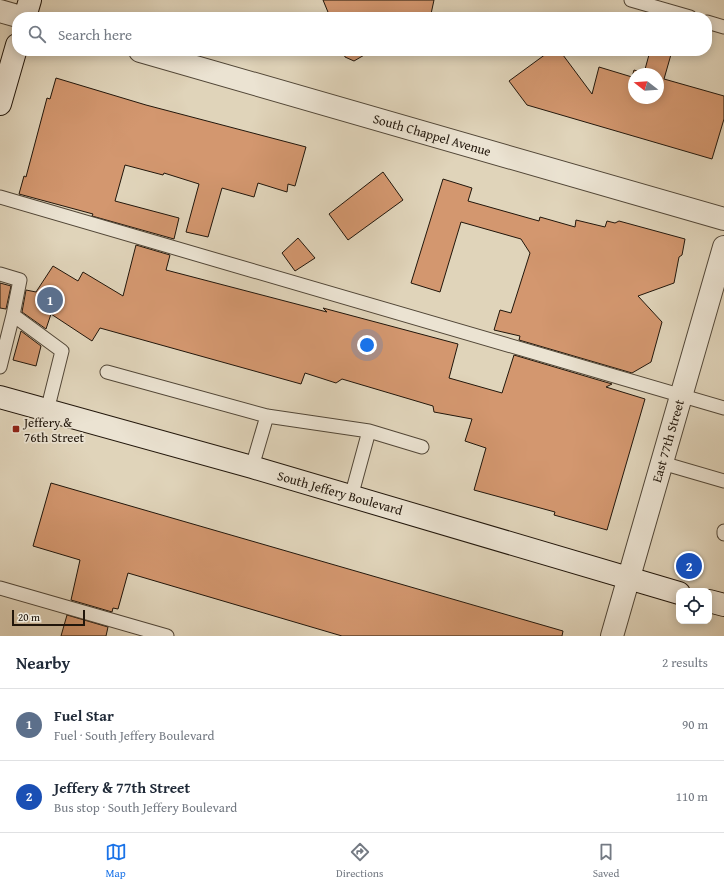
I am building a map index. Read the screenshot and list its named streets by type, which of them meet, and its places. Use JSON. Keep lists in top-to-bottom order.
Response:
{
  "streets": {
    "street": ["South Chappel Avenue", "East 77th Street", "South Jeffery Boulevard"]
  },
  "crossings": [
    ["East 77th Street", "South Jeffery Boulevard"]
  ],
  "places": {
    "transit": ["Jeffery & 76th Street"]
  },
  "scale_bar": "20 m",
  "north": "left",
  "page": {
    "search": "Search here",
    "pins": ["1", "2"],
    "scale": "20 m",
    "heading": ["Nearby", "2 results"],
    "list": [
      {
        "mark": "1",
        "name": "Fuel Star",
        "note": "Fuel · South Jeffery Boulevard",
        "value": "90 m"
      },
      {
        "mark": "2",
        "name": "Jeffery & 77th Street",
        "note": "Bus stop · South Jeffery Boulevard",
        "value": "110 m"
      }
    ],
    "nav": ["Map", "Directions", "Saved"]
  }
}
